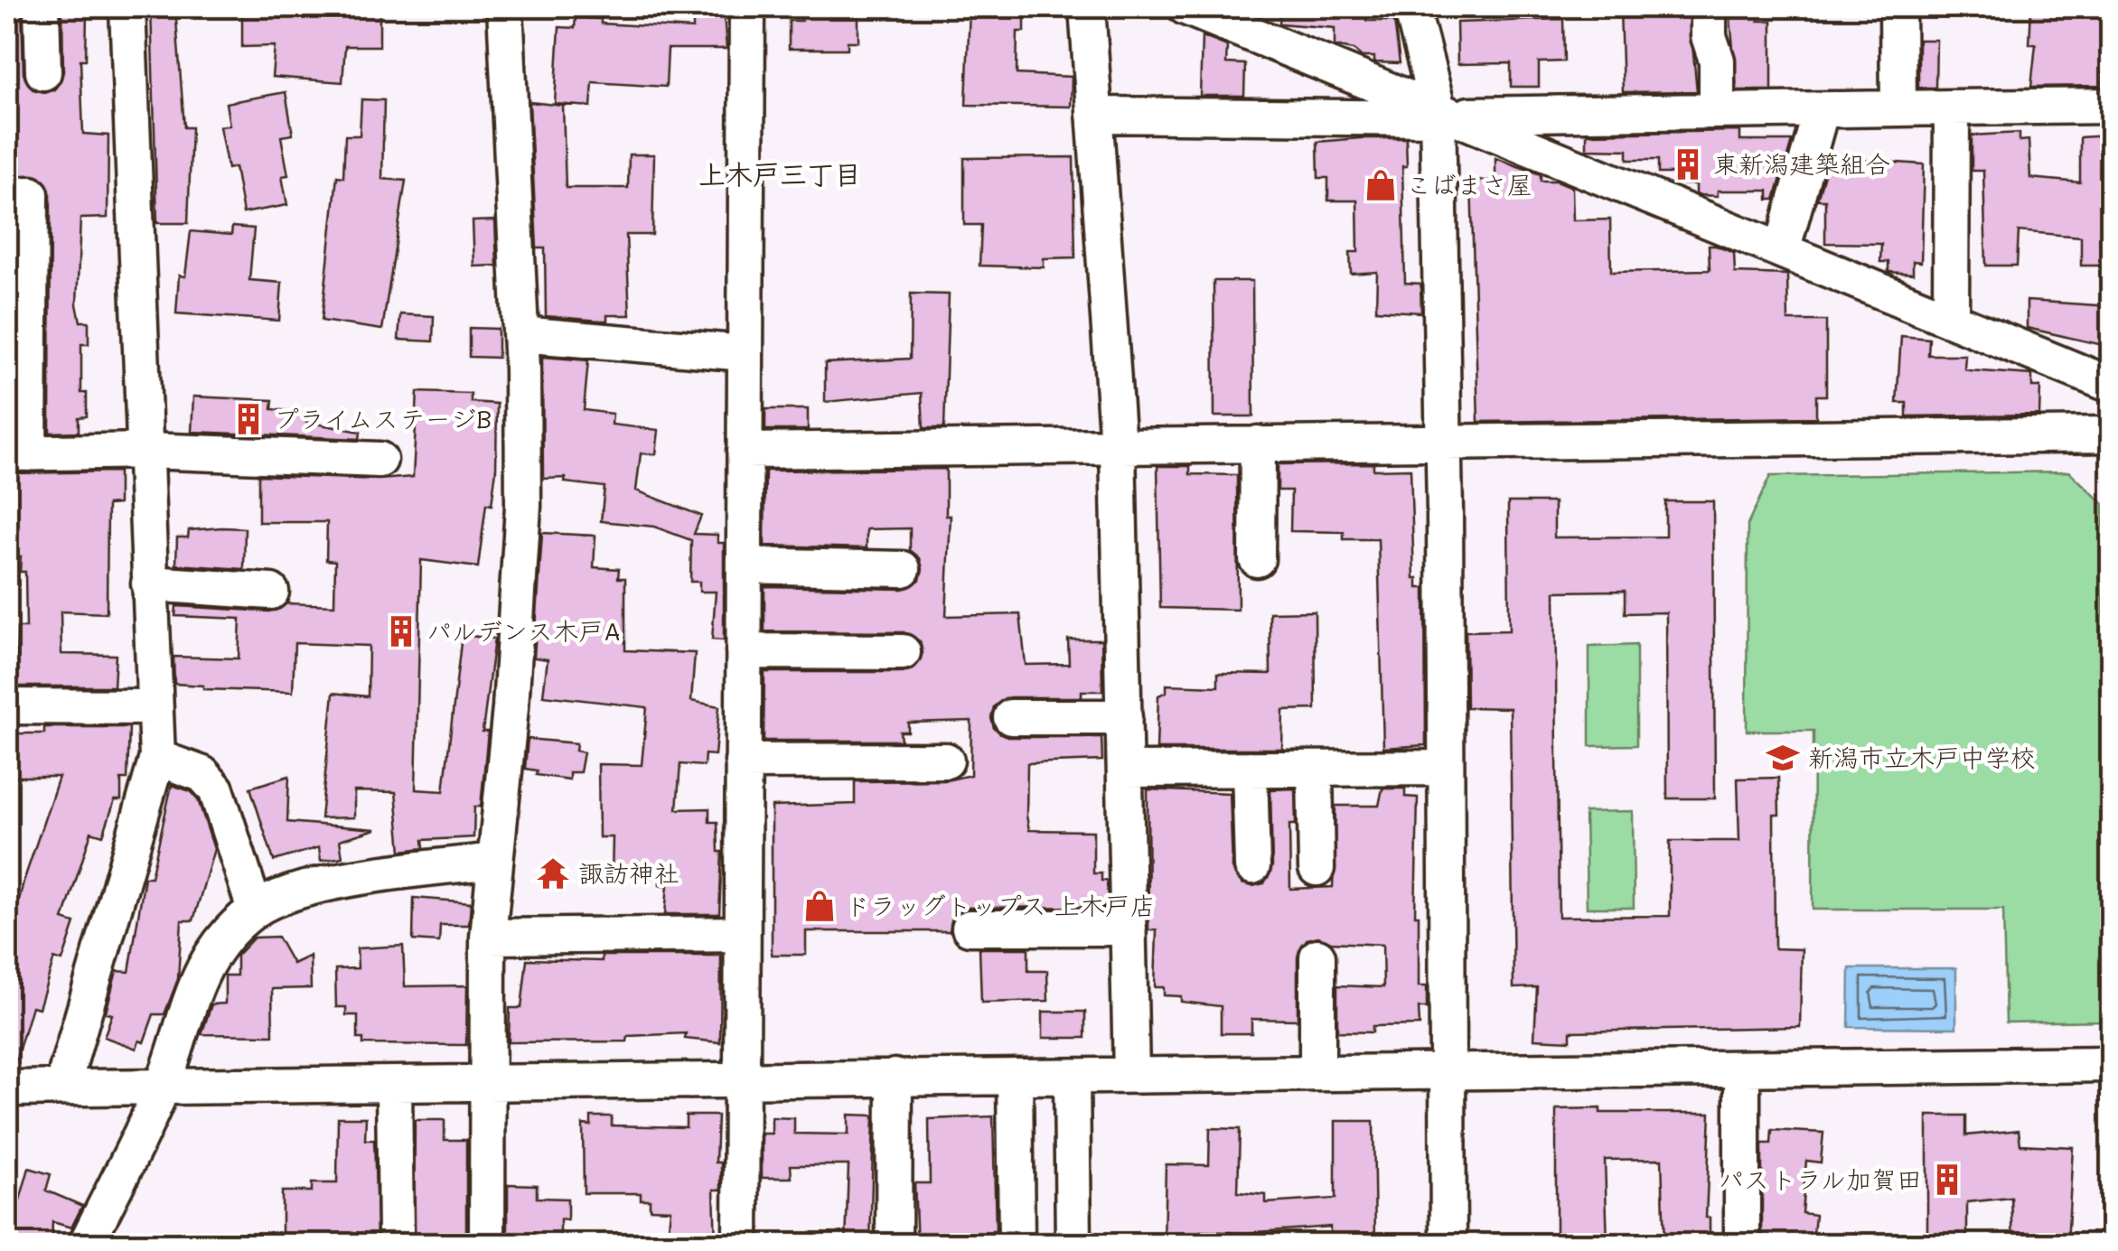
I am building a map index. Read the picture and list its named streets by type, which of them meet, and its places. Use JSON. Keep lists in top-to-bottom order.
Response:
{
  "districts": ["上木戸三丁目"],
  "places": {
    "building": [
      "東新潟建築組合",
      "プライムステージB",
      "パルデンス木戸A",
      "パストラル加賀田"
    ],
    "shop": ["こばまさ屋", "ドラッグトップス 上木戸店"],
    "school or university": ["新潟市立木戸中学校"],
    "temple": ["諏訪神社"]
  }
}
